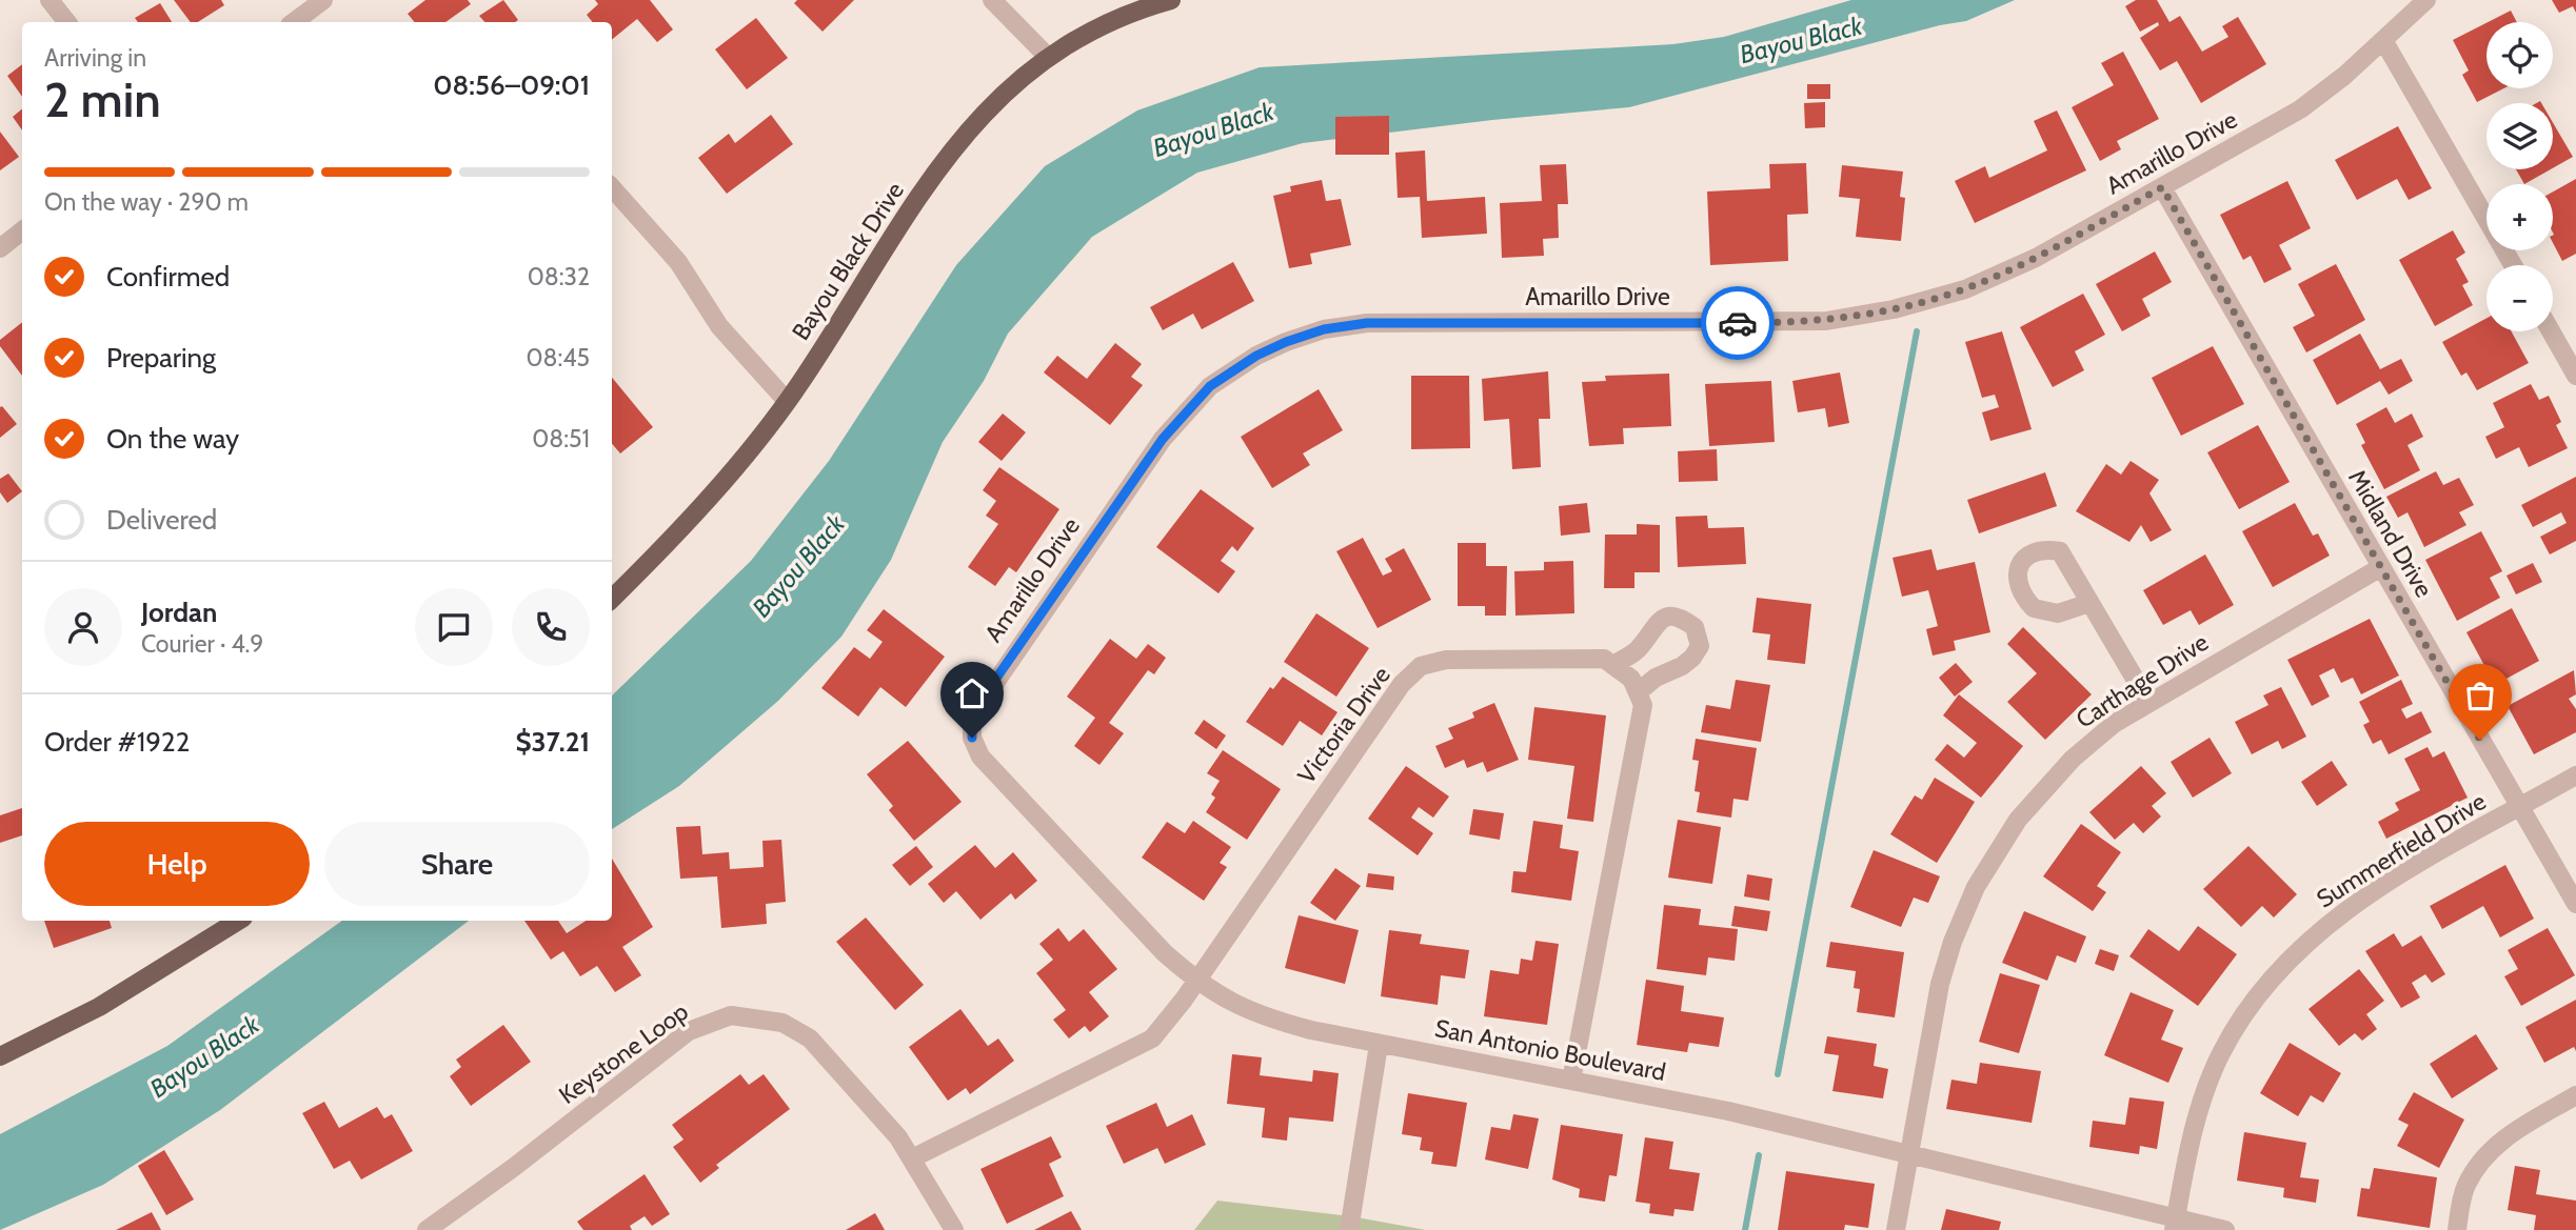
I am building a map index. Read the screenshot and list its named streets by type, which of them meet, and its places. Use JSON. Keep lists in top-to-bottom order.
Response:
{
  "streets": {
    "main road": ["Bayou Black Drive"],
    "street": [
      "Amarillo Drive",
      "Midland Drive",
      "Carthage Drive",
      "Victoria Drive",
      "Summerfield Drive",
      "San Antonio Boulevard",
      "Keystone Loop"
    ]
  },
  "crossings": [
    ["Amarillo Drive", "Midland Drive"],
    ["Amarillo Drive", "San Antonio Boulevard"],
    ["Midland Drive", "Carthage Drive"],
    ["Midland Drive", "Summerfield Drive"],
    ["Carthage Drive", "San Antonio Boulevard"],
    ["Victoria Drive", "San Antonio Boulevard"],
    ["Victoria Drive", "Keystone Loop"],
    ["Summerfield Drive", "San Antonio Boulevard"]
  ],
  "water": ["Bayou Black"],
  "page": {
    "map_buttons": ["+", "−"],
    "heading": ["2 min", "Arriving in", "08:56–09:01"],
    "panel": [
      "Jordan",
      "Courier · 4.9",
      "Order #1922",
      "$37.21"
    ],
    "bar": "On the way · 290 m",
    "list": [
      ["Confirmed", "08:32"],
      ["Preparing", "08:45"],
      ["On the way", "08:51"],
      "Delivered"
    ],
    "buttons": ["Help", "Share"]
  }
}
